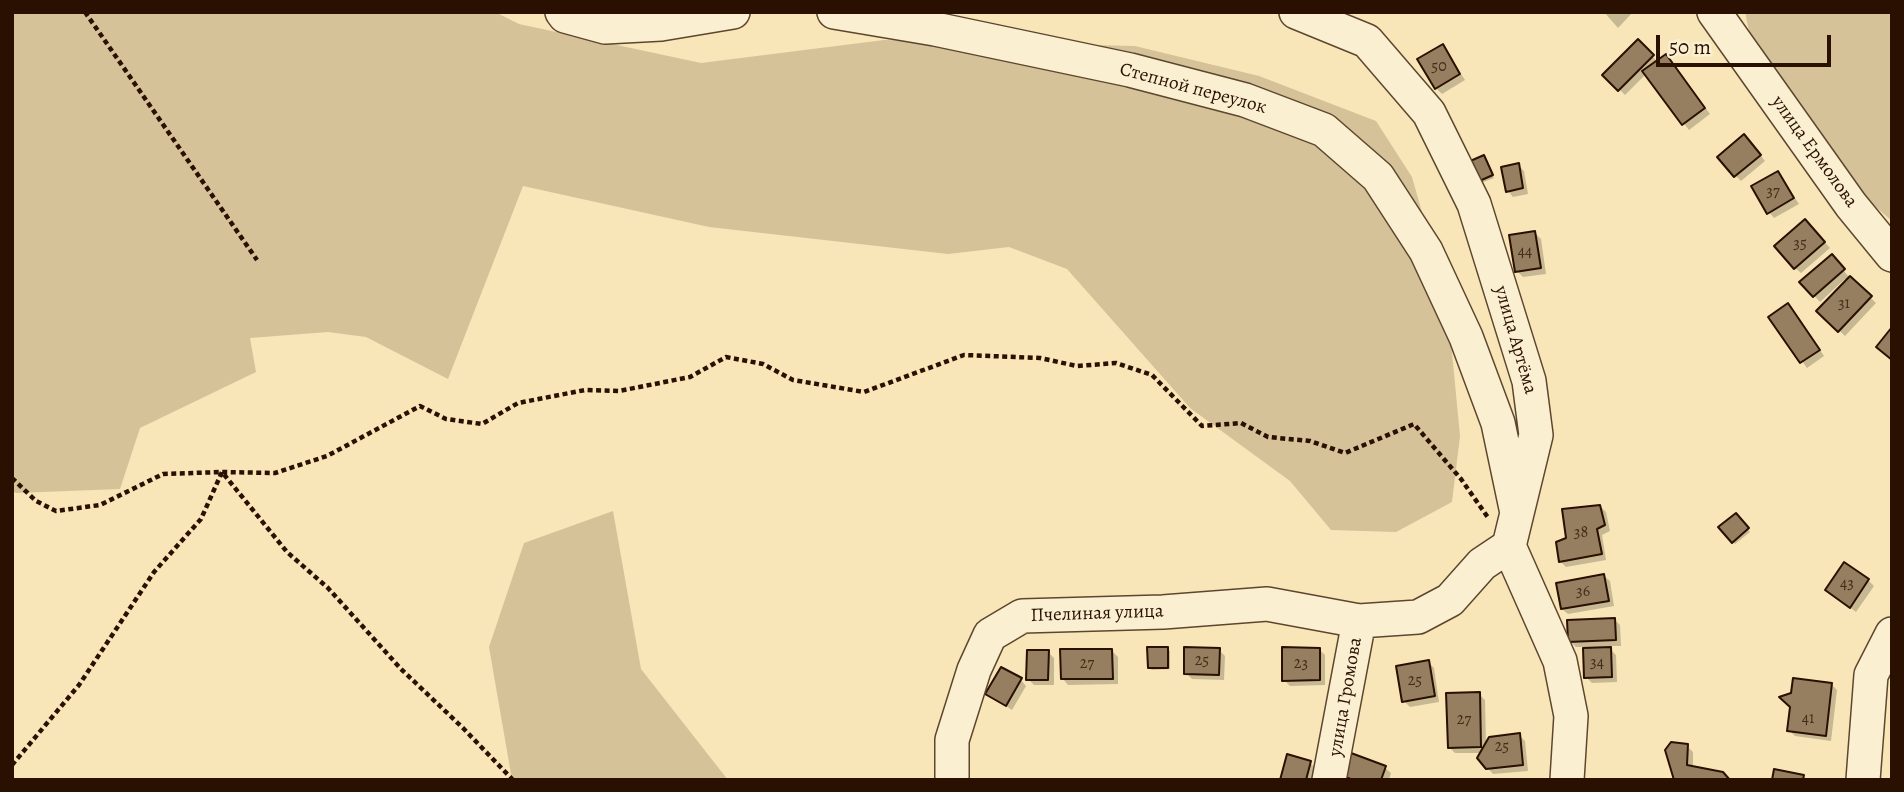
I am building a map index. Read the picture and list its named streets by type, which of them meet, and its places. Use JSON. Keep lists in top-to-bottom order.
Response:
{
  "streets": {
    "street": [
      "Степной переулок",
      "улица Ермолова",
      "улица Артёма",
      "Пчелиная улица",
      "улица Громова"
    ]
  },
  "crossings": [
    ["Степной переулок", "улица Артёма"],
    ["Степной переулок", "улица Громова"],
    ["улица Артёма", "улица Громова"],
    ["Пчелиная улица", "улица Громова"]
  ],
  "house_numbers": [
    "50",
    "37",
    "35",
    "44",
    "31",
    "38",
    "43",
    "36",
    "25",
    "34",
    "27",
    "23",
    "25",
    "41",
    "27",
    "25"
  ],
  "scale_bar": "50 m"
}
